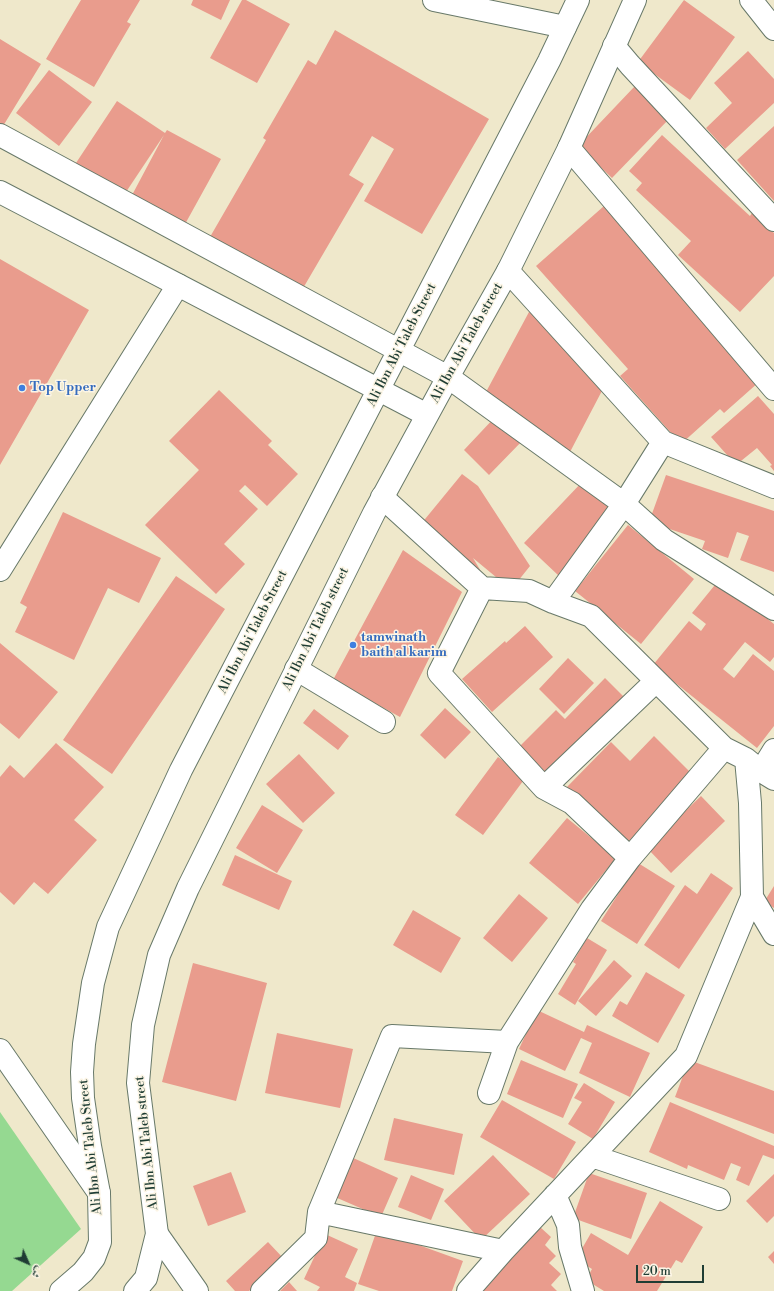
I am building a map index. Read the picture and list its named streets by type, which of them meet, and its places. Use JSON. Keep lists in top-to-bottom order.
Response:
{
  "streets": {
    "street": ["Ali Ibn Abi Taleb street", "Ali Ibn Abi Taleb Street"]
  },
  "places": ["Top Upper", "tamwinath baith al karim"],
  "scale_bar": "20 m",
  "north": "bottom right"
}
